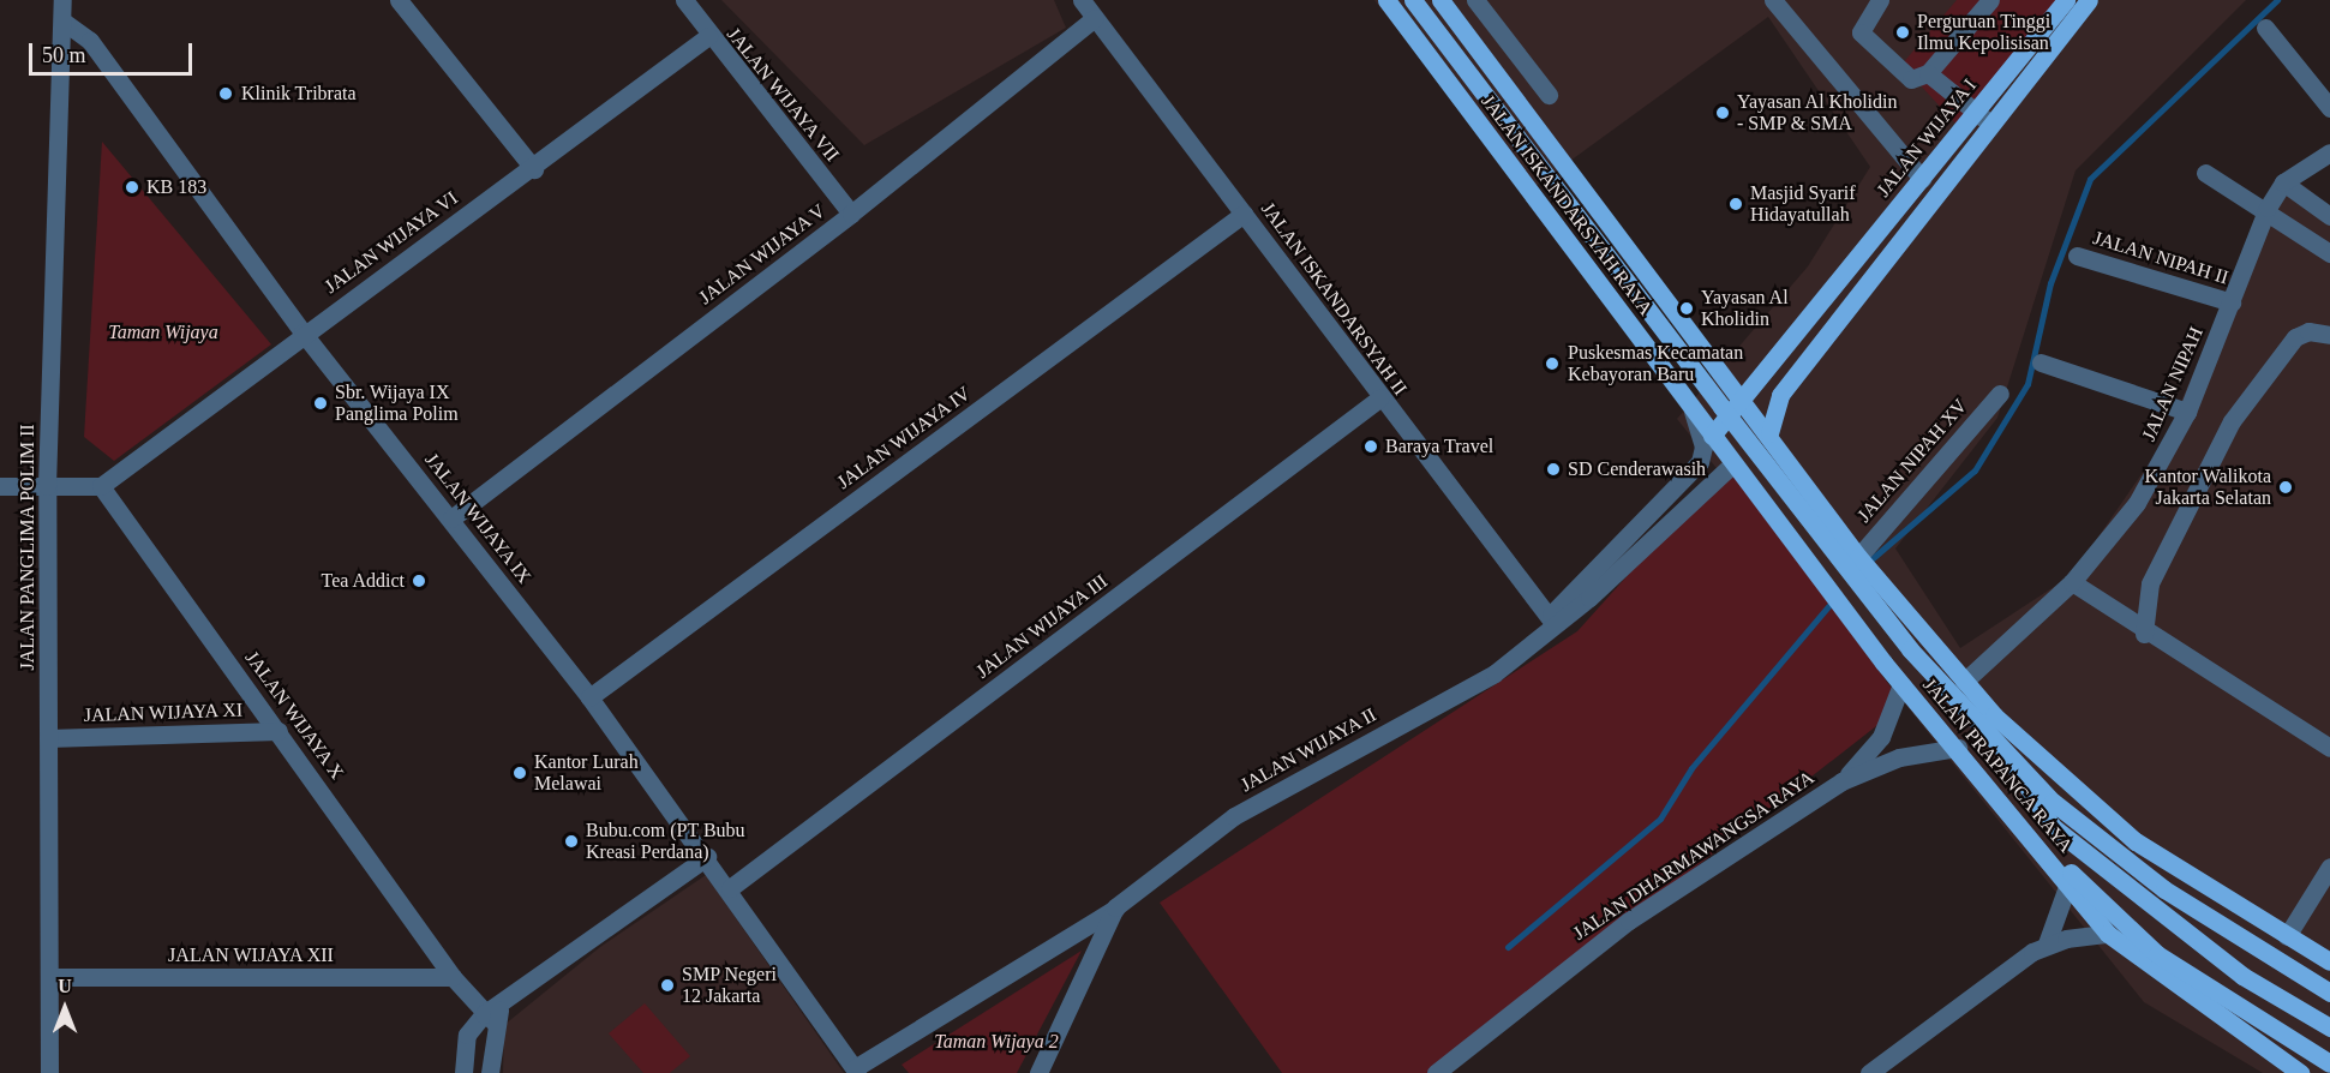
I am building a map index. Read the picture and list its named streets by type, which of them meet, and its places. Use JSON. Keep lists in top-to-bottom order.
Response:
{
  "streets": {
    "main road": ["JALAN WIJAYA I", "JALAN ISKANDARSYAH RAYA", "JALAN PRAPANCA RAYA"],
    "street": [
      "JALAN WIJAYA VII",
      "JALAN WIJAYA VI",
      "JALAN WIJAYA V",
      "JALAN NIPAH II",
      "JALAN ISKANDARSYAH II",
      "JALAN NIPAH",
      "JALAN WIJAYA IV",
      "JALAN NIPAH XV",
      "JALAN WIJAYA IX",
      "JALAN PANGLIMA POLIM II",
      "JALAN WIJAYA III",
      "JALAN WIJAYA XI",
      "JALAN WIJAYA X",
      "JALAN WIJAYA II",
      "JALAN DHARMAWANGSA RAYA",
      "JALAN WIJAYA XII"
    ]
  },
  "crossings": [
    ["JALAN WIJAYA VII", "JALAN WIJAYA VI"],
    ["JALAN WIJAYA VII", "JALAN WIJAYA V"],
    ["JALAN WIJAYA I", "JALAN ISKANDARSYAH RAYA"],
    ["JALAN WIJAYA I", "JALAN PRAPANCA RAYA"],
    ["JALAN ISKANDARSYAH RAYA", "JALAN WIJAYA II"],
    ["JALAN ISKANDARSYAH RAYA", "JALAN PRAPANCA RAYA"],
    ["JALAN WIJAYA VI", "JALAN WIJAYA IX"],
    ["JALAN WIJAYA VI", "JALAN WIJAYA X"],
    ["JALAN WIJAYA V", "JALAN ISKANDARSYAH II"],
    ["JALAN WIJAYA V", "JALAN WIJAYA IX"],
    ["JALAN NIPAH II", "JALAN NIPAH"],
    ["JALAN ISKANDARSYAH II", "JALAN WIJAYA IV"],
    ["JALAN ISKANDARSYAH II", "JALAN WIJAYA III"],
    ["JALAN ISKANDARSYAH II", "JALAN WIJAYA II"],
    ["JALAN NIPAH", "JALAN PRAPANCA RAYA"],
    ["JALAN WIJAYA IV", "JALAN WIJAYA IX"],
    ["JALAN NIPAH XV", "JALAN PRAPANCA RAYA"],
    ["JALAN WIJAYA IX", "JALAN PANGLIMA POLIM II"],
    ["JALAN WIJAYA IX", "JALAN WIJAYA III"],
    ["JALAN WIJAYA IX", "JALAN WIJAYA II"],
    ["JALAN PANGLIMA POLIM II", "JALAN WIJAYA XI"],
    ["JALAN PANGLIMA POLIM II", "JALAN WIJAYA XII"],
    ["JALAN WIJAYA XI", "JALAN WIJAYA X"],
    ["JALAN WIJAYA X", "JALAN WIJAYA XII"],
    ["JALAN WIJAYA II", "JALAN PRAPANCA RAYA"],
    ["JALAN PRAPANCA RAYA", "JALAN DHARMAWANGSA RAYA"]
  ],
  "parks": ["Taman Wijaya", "Taman Wijaya 2"],
  "places": [
    "Perguruan Tinggi Ilmu Kepolisisan",
    "Klinik Tribrata",
    "Yayasan Al Kholidin - SMP & SMA",
    "KB 183",
    "Masjid Syarif Hidayatullah",
    "Yayasan Al Kholidin",
    "Puskesmas Kecamatan Kebayoran Baru",
    "Sbr. Wijaya IX Panglima Polim",
    "Baraya Travel",
    "SD Cenderawasih",
    "Kantor Walikota Jakarta Selatan",
    "Tea Addict",
    "Kantor Lurah Melawai",
    "Bubu.com (PT Bubu Kreasi Perdana)",
    "SMP Negeri 12 Jakarta"
  ],
  "scale_bar": "50 m",
  "north": "top"
}
